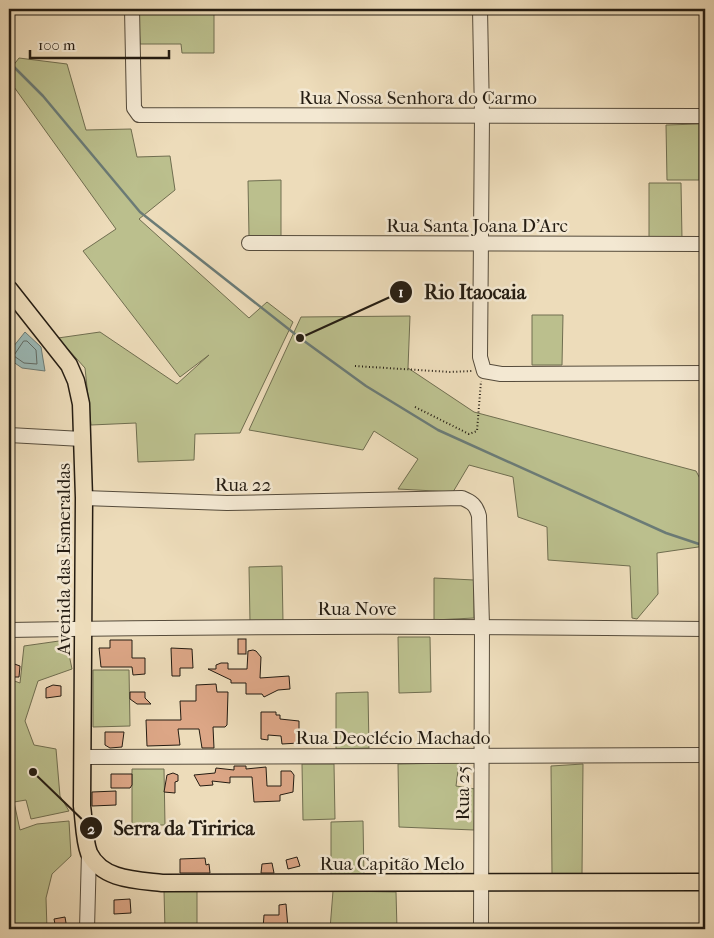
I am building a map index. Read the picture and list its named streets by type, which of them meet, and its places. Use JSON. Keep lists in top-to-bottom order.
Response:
{
  "streets": {
    "main road": ["Avenida das Esmeraldas", "Rua Capitão Melo"],
    "street": [
      "Rua Nossa Senhora do Carmo",
      "Rua Santa Joana D'Arc",
      "Rua 22",
      "Rua Nove",
      "Rua Deoclécio Machado",
      "Rua 25"
    ]
  },
  "crossings": [
    ["Rua 22", "Avenida das Esmeraldas"],
    ["Rua 22", "Rua Nove"],
    ["Rua 22", "Rua 25"],
    ["Avenida das Esmeraldas", "Rua Nove"],
    ["Avenida das Esmeraldas", "Rua Deoclécio Machado"],
    ["Avenida das Esmeraldas", "Rua Capitão Melo"],
    ["Rua Nove", "Rua 25"],
    ["Rua Deoclécio Machado", "Rua 25"],
    ["Rua 25", "Rua Capitão Melo"]
  ],
  "places": ["Rio Itaocaia", "Serra da Tiririca"],
  "scale_bar": "100 m"
}
